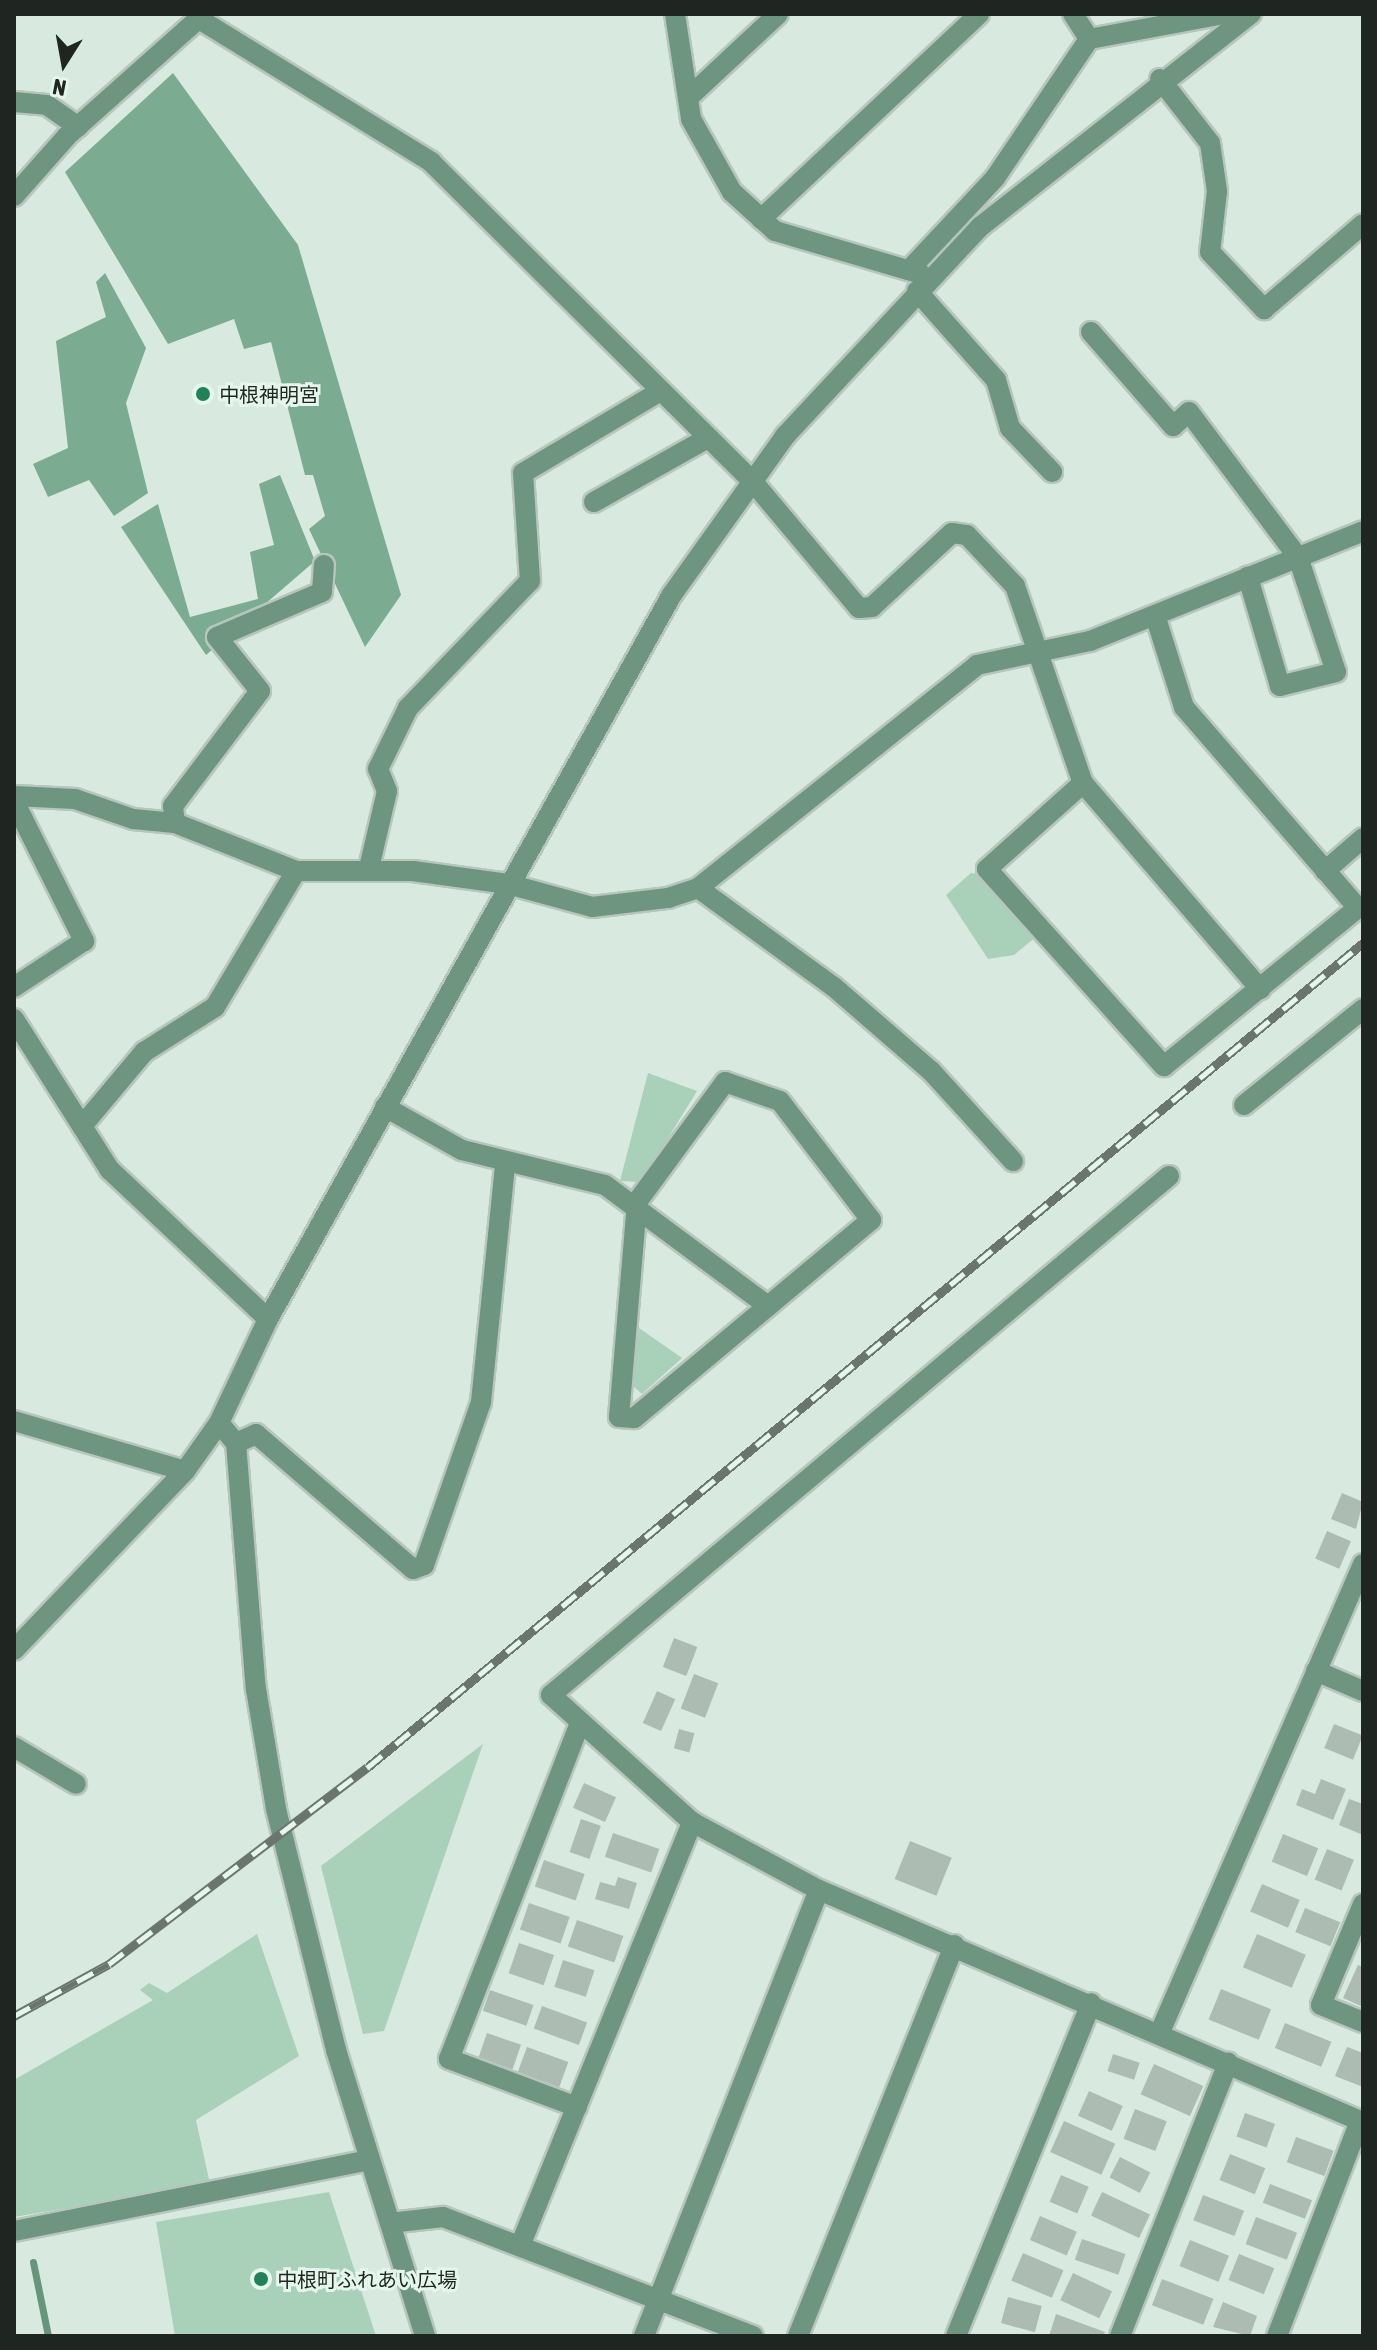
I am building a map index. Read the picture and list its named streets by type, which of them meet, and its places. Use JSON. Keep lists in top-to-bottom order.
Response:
{
  "places": ["中根神明宮", "中根町ふれあい広場"],
  "north": "bottom"
}
